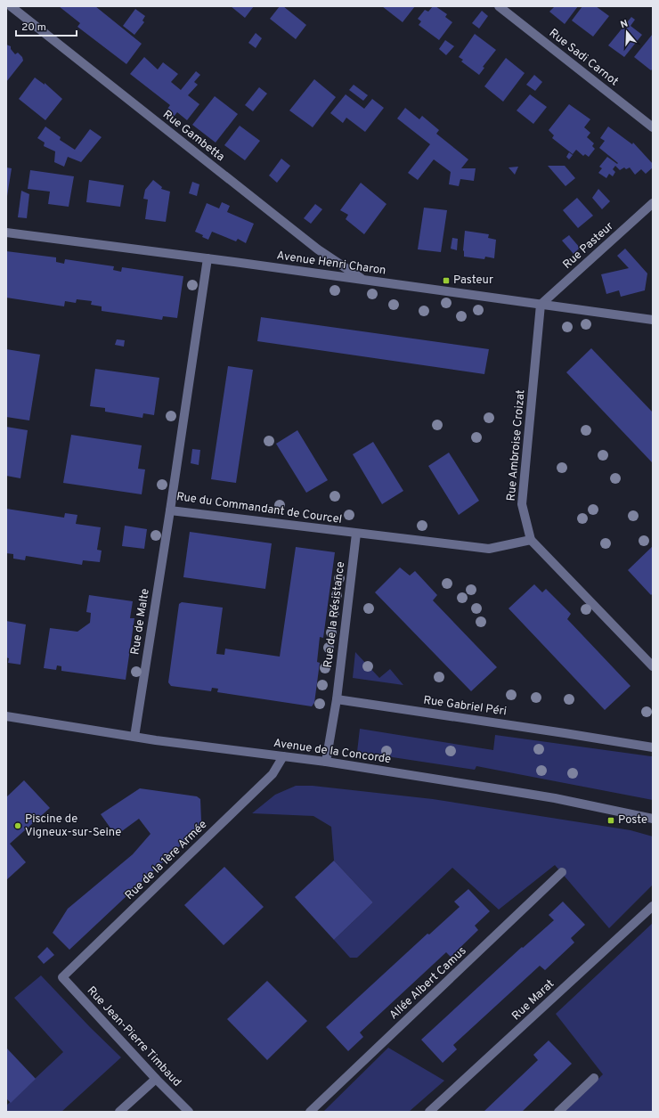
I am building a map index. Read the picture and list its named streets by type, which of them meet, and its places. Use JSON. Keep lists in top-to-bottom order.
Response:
{
  "streets": {
    "street": [
      "Rue Sadi Carnot",
      "Rue Gambetta",
      "Rue Pasteur",
      "Avenue Henri Charon",
      "Rue Ambroise Croizat",
      "Rue du Commandant de Courcel",
      "Rue de la Résistance",
      "Rue de Malte",
      "Rue Gabriel Péri",
      "Avenue de la Concorde",
      "Rue de la 1ère Armée",
      "Allée Albert Camus",
      "Rue Marat",
      "Rue Jean-Pierre Timbaud"
    ]
  },
  "crossings": [
    ["Rue Gambetta", "Avenue Henri Charon"],
    ["Rue Pasteur", "Avenue Henri Charon"],
    ["Rue Pasteur", "Rue Ambroise Croizat"],
    ["Avenue Henri Charon", "Rue Ambroise Croizat"],
    ["Avenue Henri Charon", "Rue du Commandant de Courcel"],
    ["Rue Ambroise Croizat", "Rue du Commandant de Courcel"],
    ["Rue du Commandant de Courcel", "Rue de la Résistance"],
    ["Rue du Commandant de Courcel", "Rue de Malte"],
    ["Rue de la Résistance", "Rue Gabriel Péri"],
    ["Rue de Malte", "Avenue de la Concorde"],
    ["Avenue de la Concorde", "Rue de la 1ère Armée"],
    ["Rue de la 1ère Armée", "Rue Jean-Pierre Timbaud"]
  ],
  "places": {
    "transit": ["Pasteur", "Poste"],
    "other": ["Piscine de Vigneux-sur-Seine"]
  },
  "scale_bar": "20 m",
  "north": "top"
}
